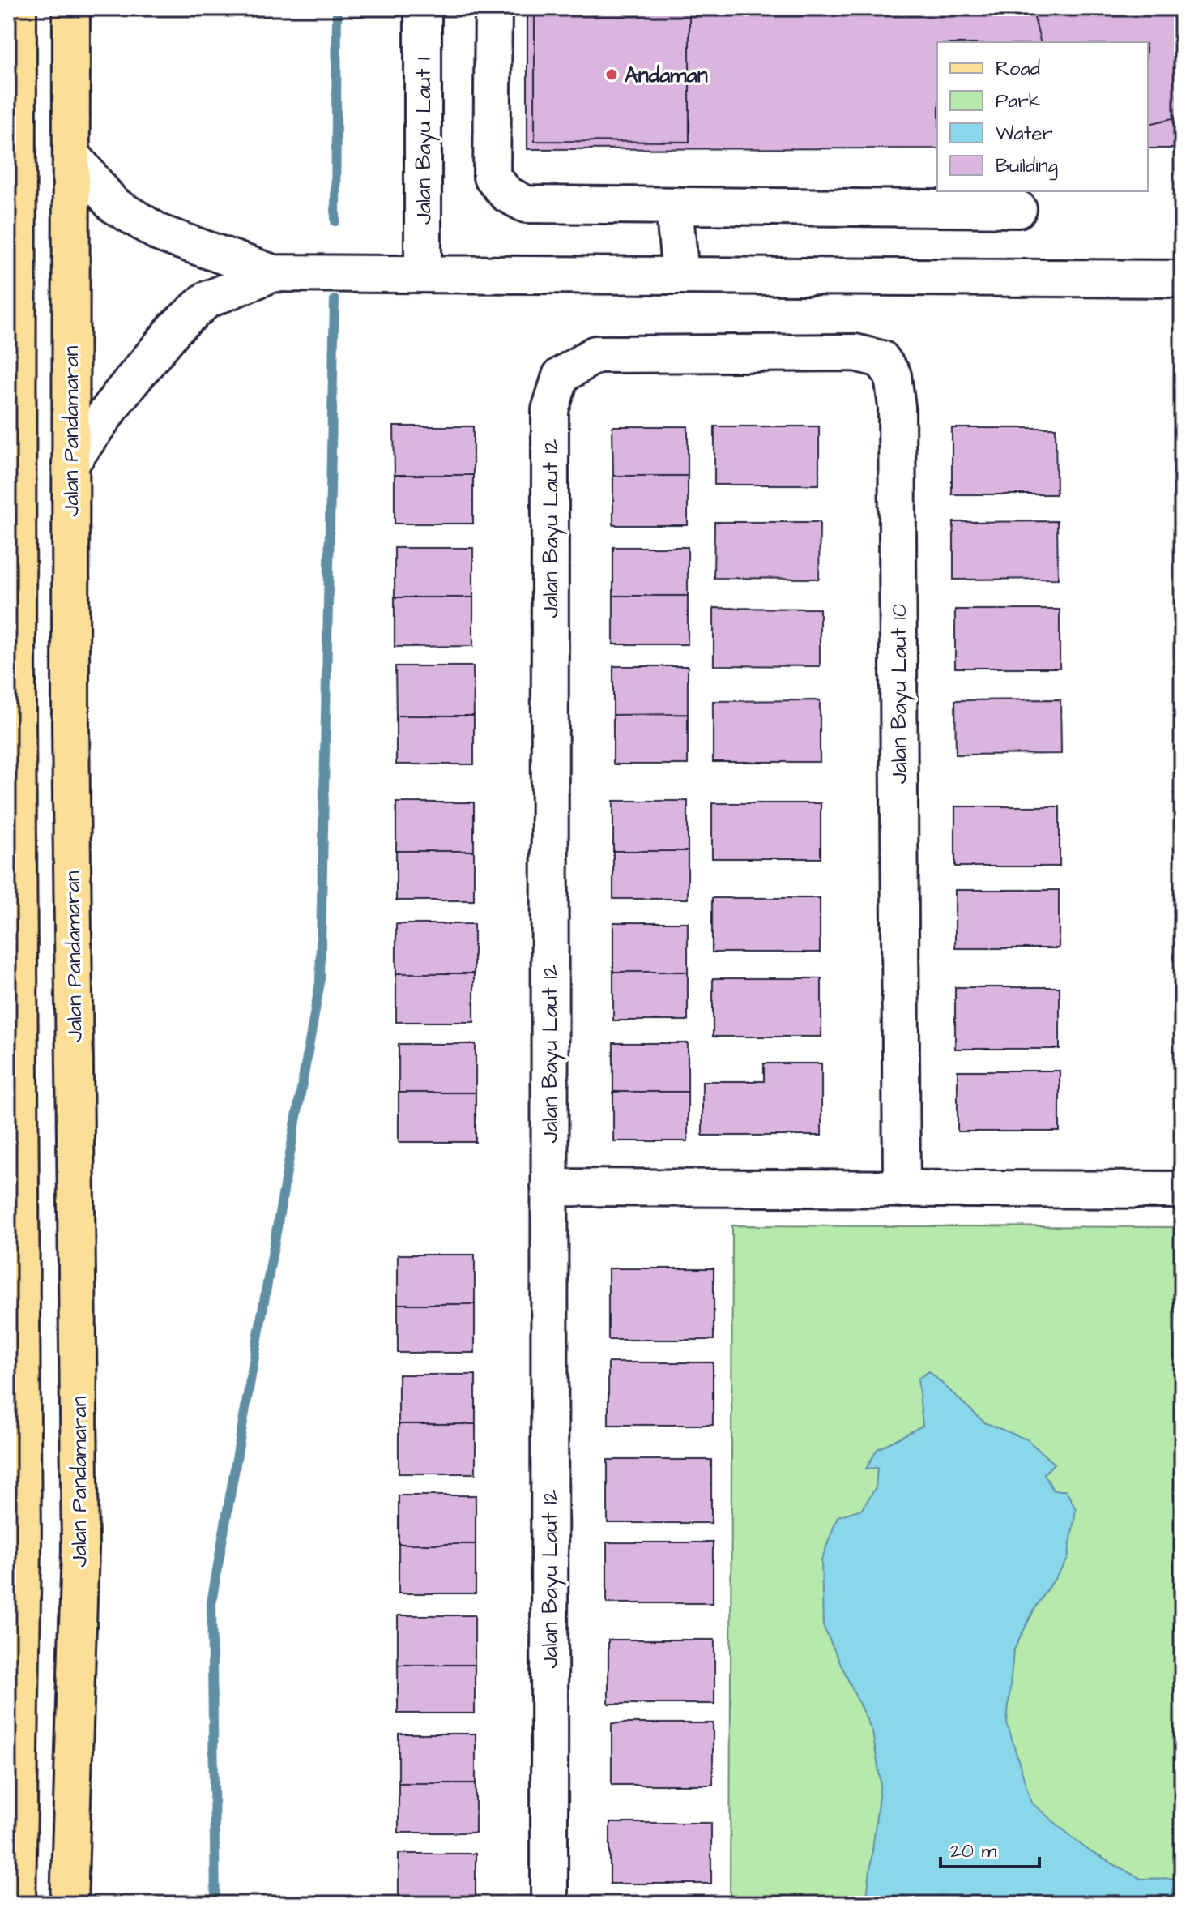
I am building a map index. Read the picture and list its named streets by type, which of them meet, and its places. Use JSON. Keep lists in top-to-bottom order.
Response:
{
  "streets": {
    "main road": ["Jalan Pandamaran"],
    "street": ["Jalan Bayu Laut 1", "Jalan Bayu Laut 12", "Jalan Bayu Laut 10"]
  },
  "crossings": [
    ["Jalan Bayu Laut 12", "Jalan Bayu Laut 10"]
  ],
  "places": ["Andaman"],
  "legend": [
    "Road",
    "Park",
    "Water",
    "Building"
  ],
  "scale_bar": "20 m"
}
